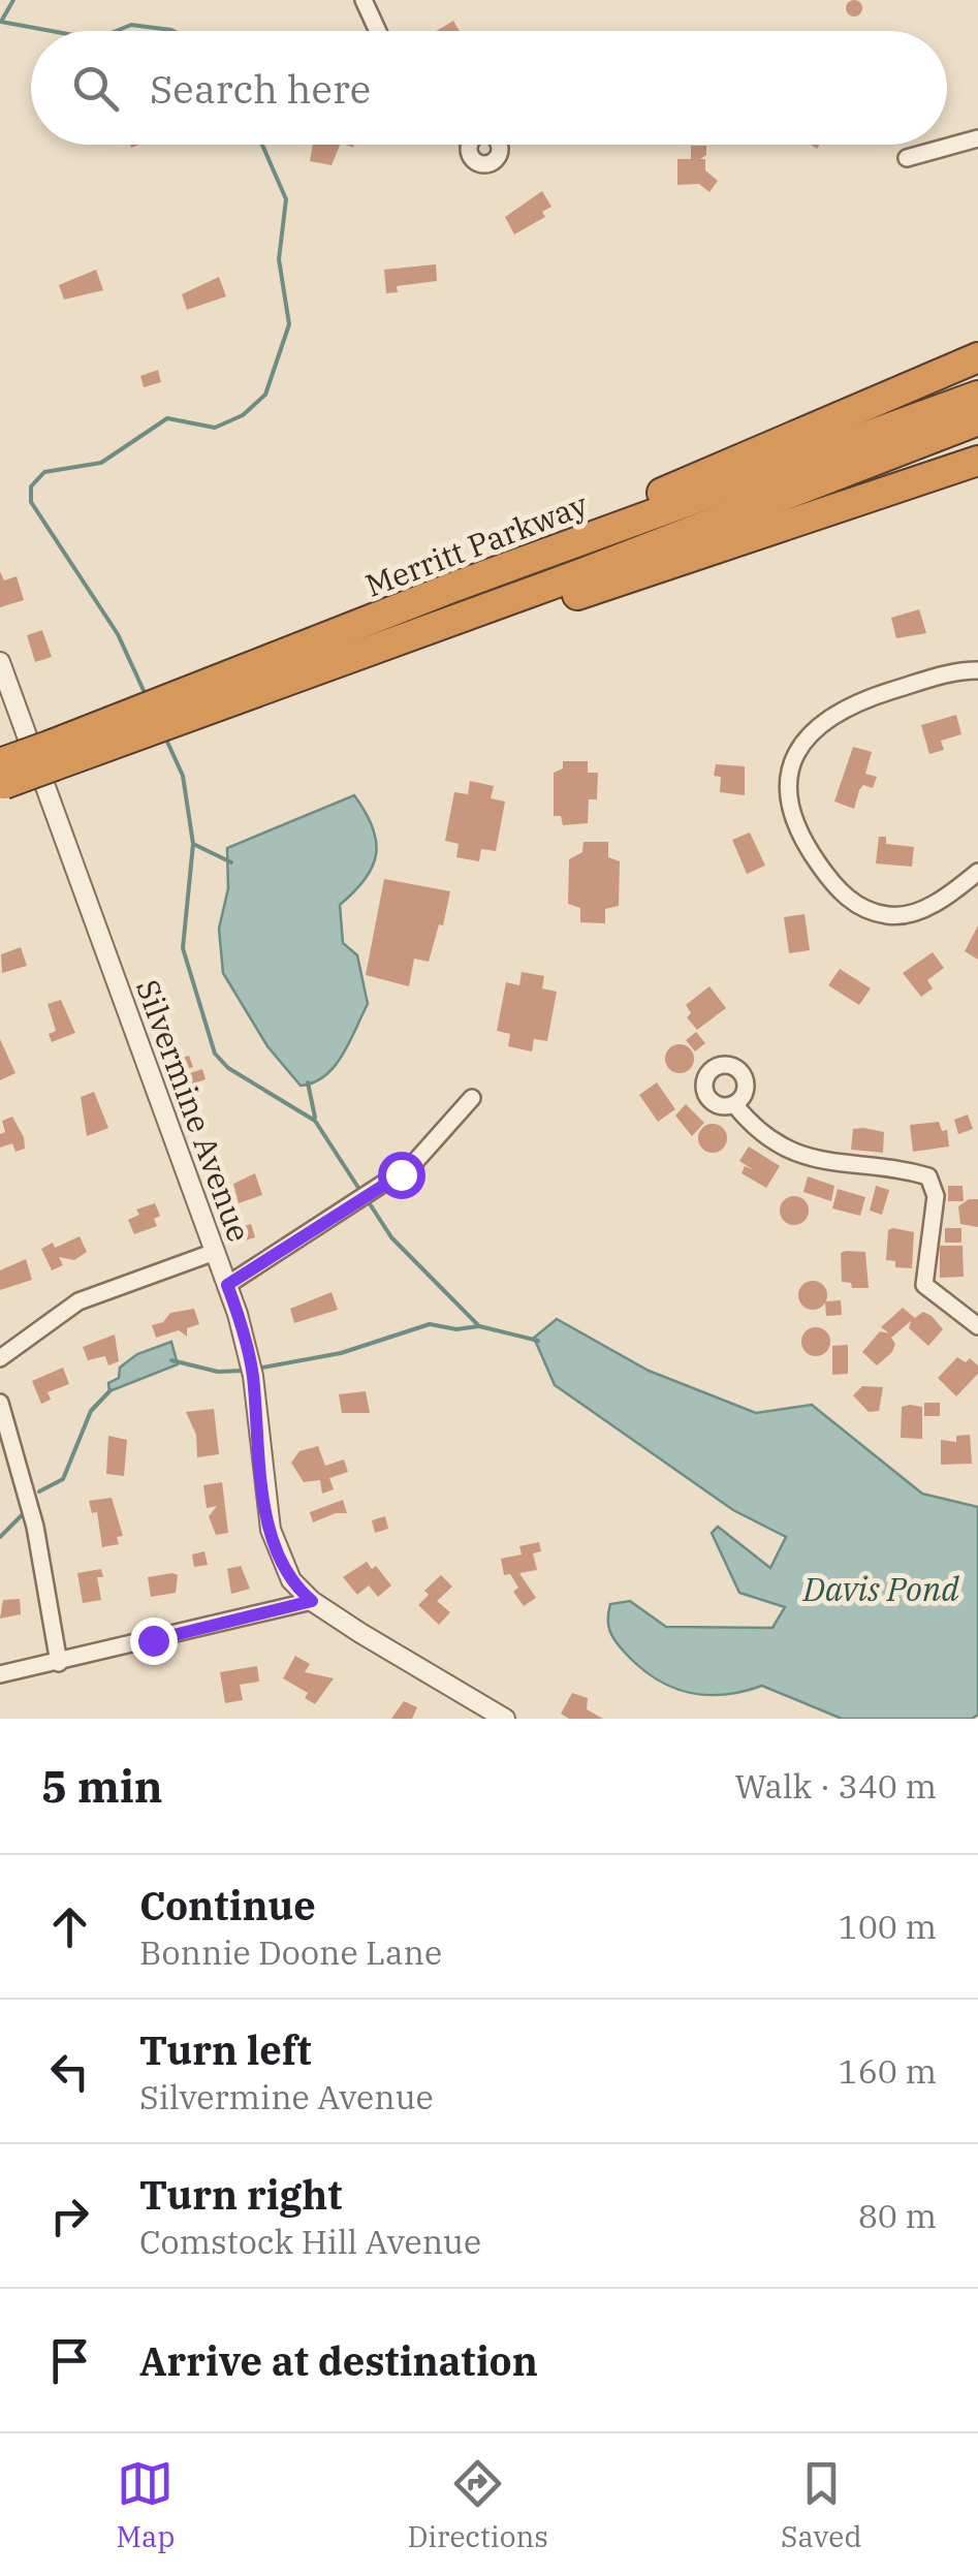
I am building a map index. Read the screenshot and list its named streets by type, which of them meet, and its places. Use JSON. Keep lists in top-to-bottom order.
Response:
{
  "streets": {
    "highway": ["Merritt Parkway"],
    "street": ["Silvermine Avenue"]
  },
  "water": ["Davis Pond"],
  "page": {
    "search": "Search here",
    "heading": ["5 min", "Walk · 340 m"],
    "list": [
      ["Continue", "Bonnie Doone Lane", "100 m"],
      ["Turn left", "Silvermine Avenue", "160 m"],
      ["Turn right", "Comstock Hill Avenue", "80 m"],
      "Arrive at destination"
    ],
    "nav": ["Map", "Directions", "Saved"]
  }
}
